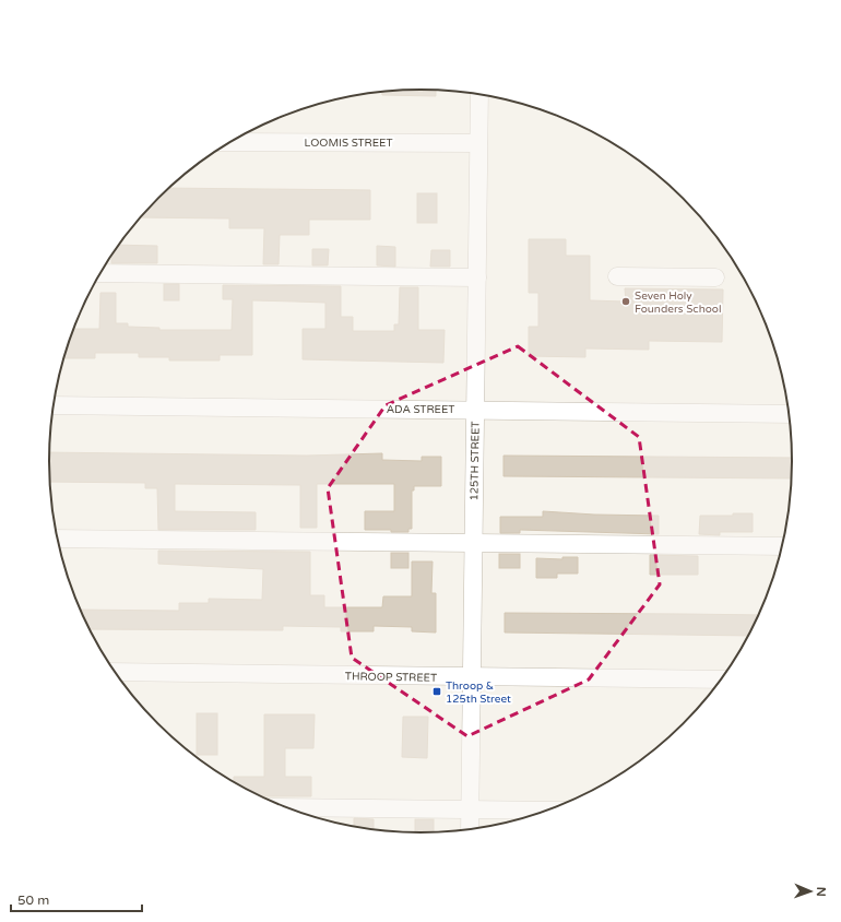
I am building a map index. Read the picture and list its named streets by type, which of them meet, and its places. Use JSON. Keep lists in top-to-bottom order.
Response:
{
  "streets": {
    "street": [
      "LOOMIS STREET",
      "ADA STREET",
      "125TH STREET",
      "THROOP STREET"
    ]
  },
  "crossings": [
    ["LOOMIS STREET", "125TH STREET"],
    ["ADA STREET", "125TH STREET"],
    ["125TH STREET", "THROOP STREET"]
  ],
  "places": {
    "other": ["Seven Holy Founders School"],
    "transit": ["Throop & 125th Street"]
  },
  "scale_bar": "50 m",
  "north": "right"
}
